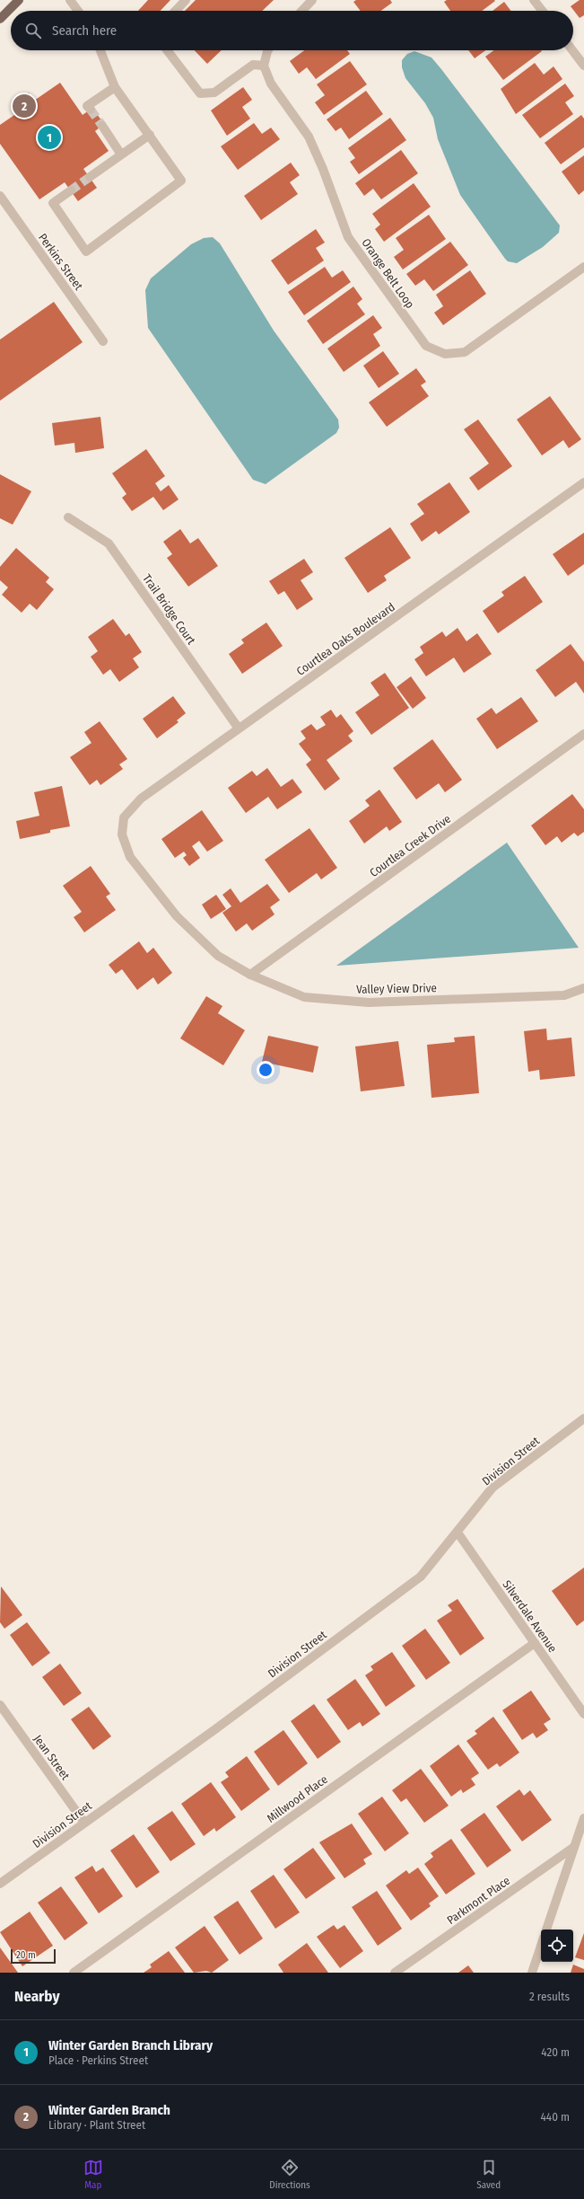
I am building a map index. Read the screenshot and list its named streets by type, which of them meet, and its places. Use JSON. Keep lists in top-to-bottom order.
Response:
{
  "streets": {
    "street": [
      "Perkins Street",
      "Orange Belt Loop",
      "Trail Bridge Court",
      "Courtlea Oaks Boulevard",
      "Courtlea Creek Drive",
      "Valley View Drive",
      "Division Street",
      "Silverdale Avenue",
      "Jean Street",
      "Millwood Place",
      "Parkmont Place"
    ]
  },
  "crossings": [
    ["Trail Bridge Court", "Courtlea Oaks Boulevard"],
    ["Courtlea Oaks Boulevard", "Valley View Drive"],
    ["Courtlea Creek Drive", "Valley View Drive"],
    ["Division Street", "Silverdale Avenue"],
    ["Division Street", "Jean Street"],
    ["Silverdale Avenue", "Millwood Place"]
  ],
  "scale_bar": "20 m",
  "page": {
    "search": "Search here",
    "pins": ["2", "1"],
    "scale": "20 m",
    "heading": ["Nearby", "2 results"],
    "list": [
      {
        "mark": "1",
        "name": "Winter Garden Branch Library",
        "note": "Place · Perkins Street",
        "value": "420 m"
      },
      {
        "mark": "2",
        "name": "Winter Garden Branch",
        "note": "Library · Plant Street",
        "value": "440 m"
      }
    ],
    "nav": ["Map", "Directions", "Saved"]
  }
}
